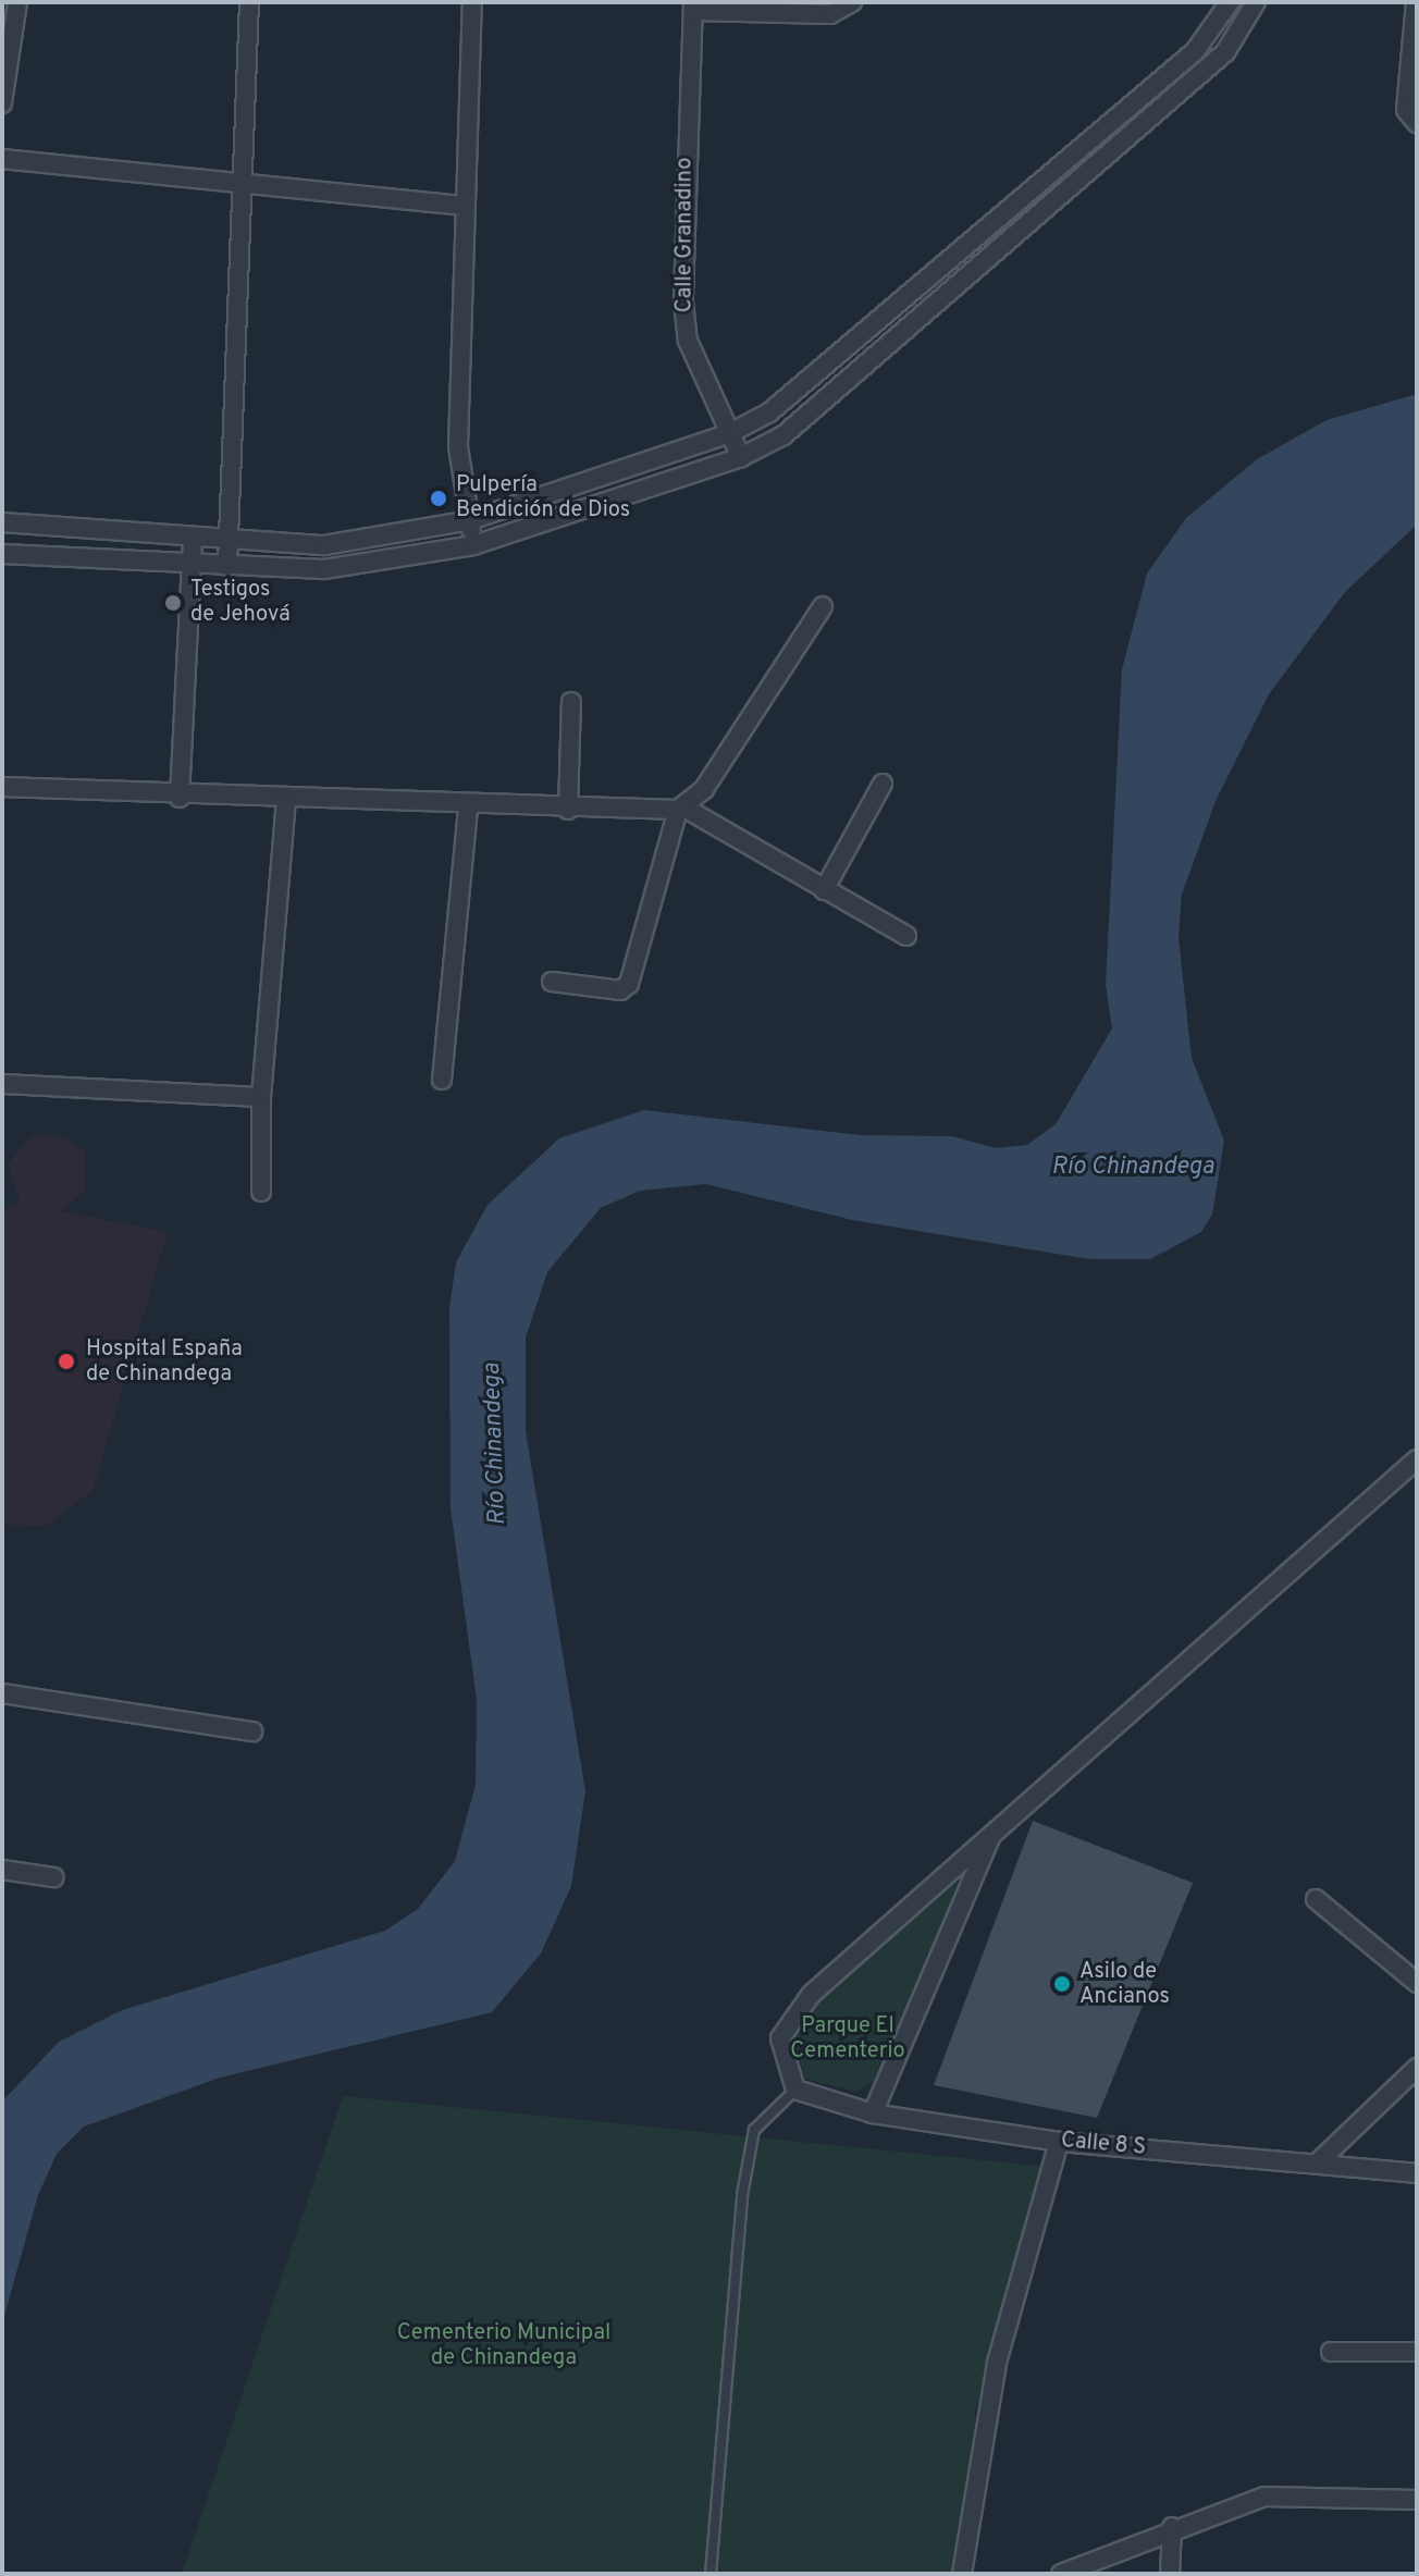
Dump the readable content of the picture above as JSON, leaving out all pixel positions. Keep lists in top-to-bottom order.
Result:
{
  "streets": {
    "street": ["Calle Granadino", "Calle 8 S"]
  },
  "water": ["Río Chinandega"],
  "parks": ["Parque El Cementerio", "Cementerio Municipal de Chinandega"],
  "places": [
    "Pulpería Bendición de Dios",
    "Testigos de Jehová",
    "Hospital España de Chinandega",
    "Asilo de Ancianos"
  ]
}
